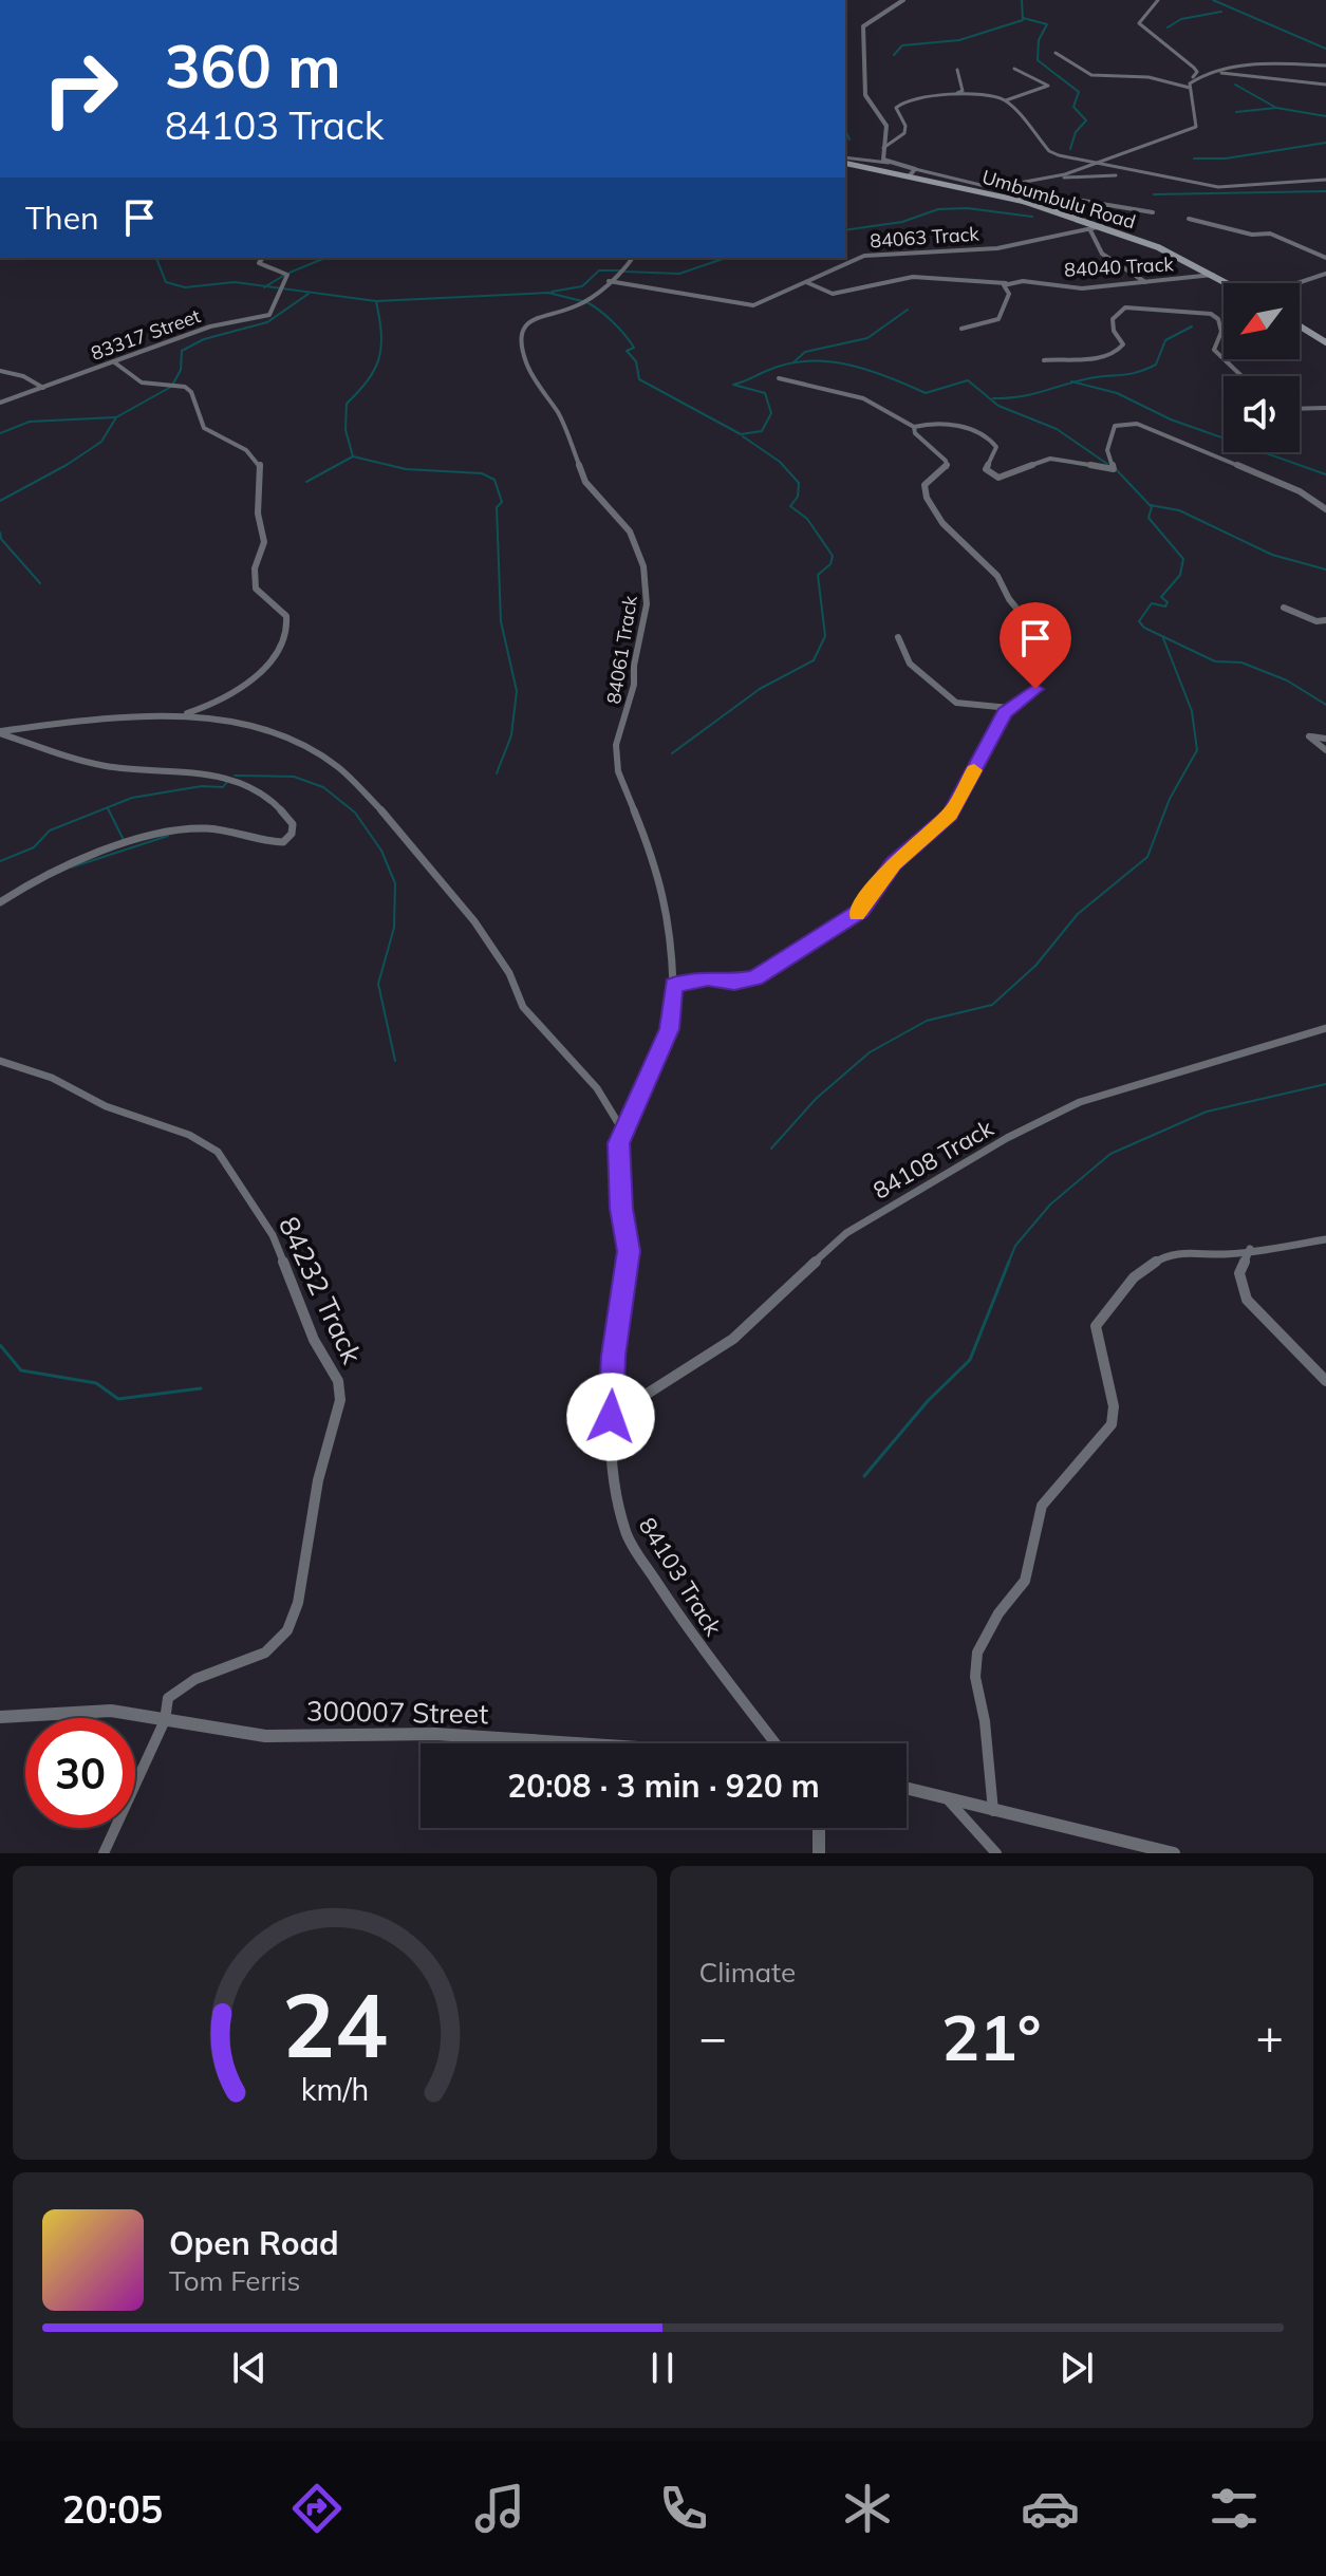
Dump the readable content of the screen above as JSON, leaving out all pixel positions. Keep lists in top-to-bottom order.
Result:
{
  "streets": {
    "main road": ["Umbumbulu Road"],
    "street": [
      "84063 Track",
      "84040 Track",
      "83317 Street",
      "84061 Track",
      "84108 Track",
      "84232 Track",
      "84103 Track",
      "300007 Street"
    ]
  },
  "crossings": [
    ["Umbumbulu Road", "84063 Track"],
    ["Umbumbulu Road", "84040 Track"],
    ["84063 Track", "84040 Track"],
    ["84063 Track", "84061 Track"],
    ["84061 Track", "84103 Track"],
    ["84108 Track", "84103 Track"],
    ["84232 Track", "300007 Street"]
  ],
  "north": "bottom left",
  "page": {
    "turn": ["360 m", "84103 Track"],
    "then": "Then",
    "limit": "30",
    "trip": "20:08 · 3 min · 920 m",
    "tile": "Climate",
    "heat": ["−", "21°", "+"],
    "song": ["Open Road", "Tom Ferris"],
    "tabs": "20:05",
    "gauge": ["24", "km/h"]
  }
}
